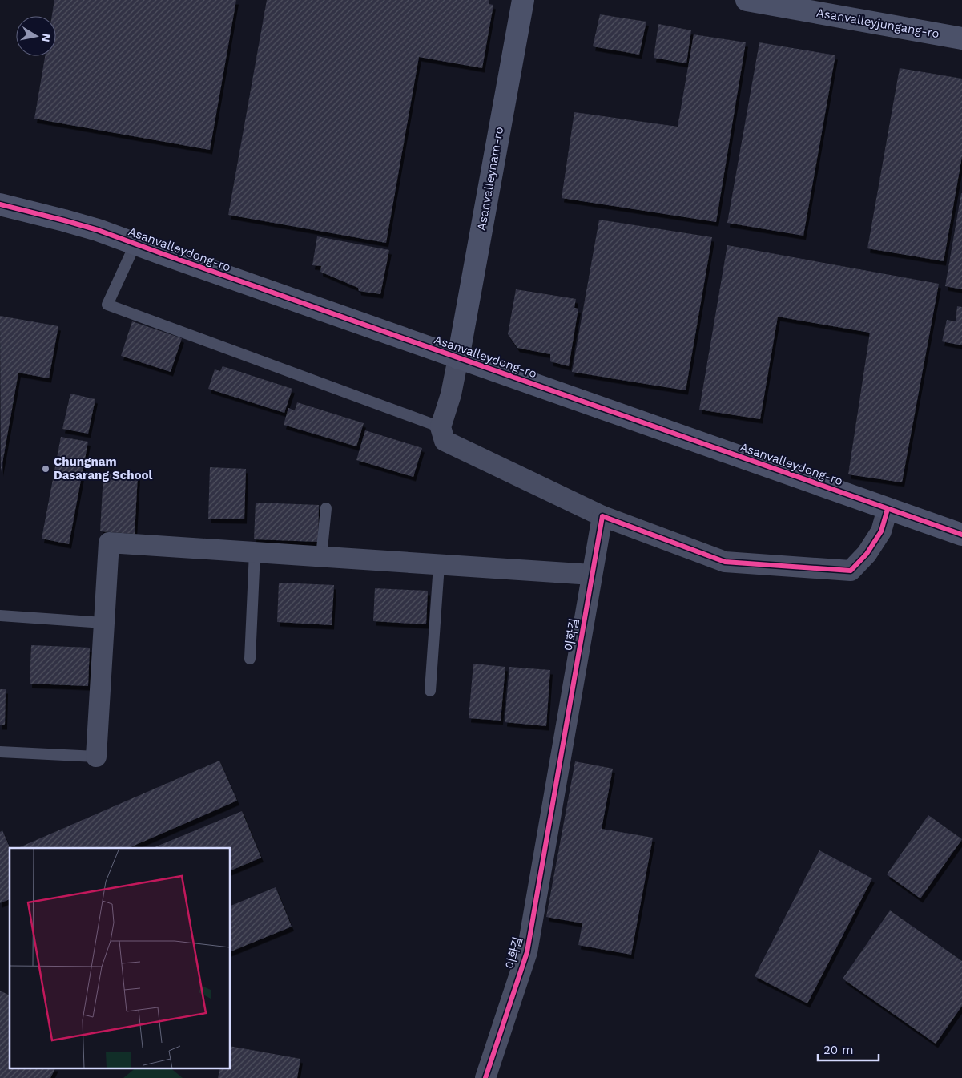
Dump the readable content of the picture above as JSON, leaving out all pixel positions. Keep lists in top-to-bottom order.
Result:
{
  "streets": {
    "street": [
      "Asanvalleyjungang-ro",
      "Asanvalleynam-ro",
      "Asanvalleydong-ro",
      "이화길"
    ]
  },
  "crossings": [
    ["Asanvalleynam-ro", "Asanvalleydong-ro"]
  ],
  "places": ["Chungnam Dasarang School"],
  "scale_bar": "20 m",
  "north": "right"
}
